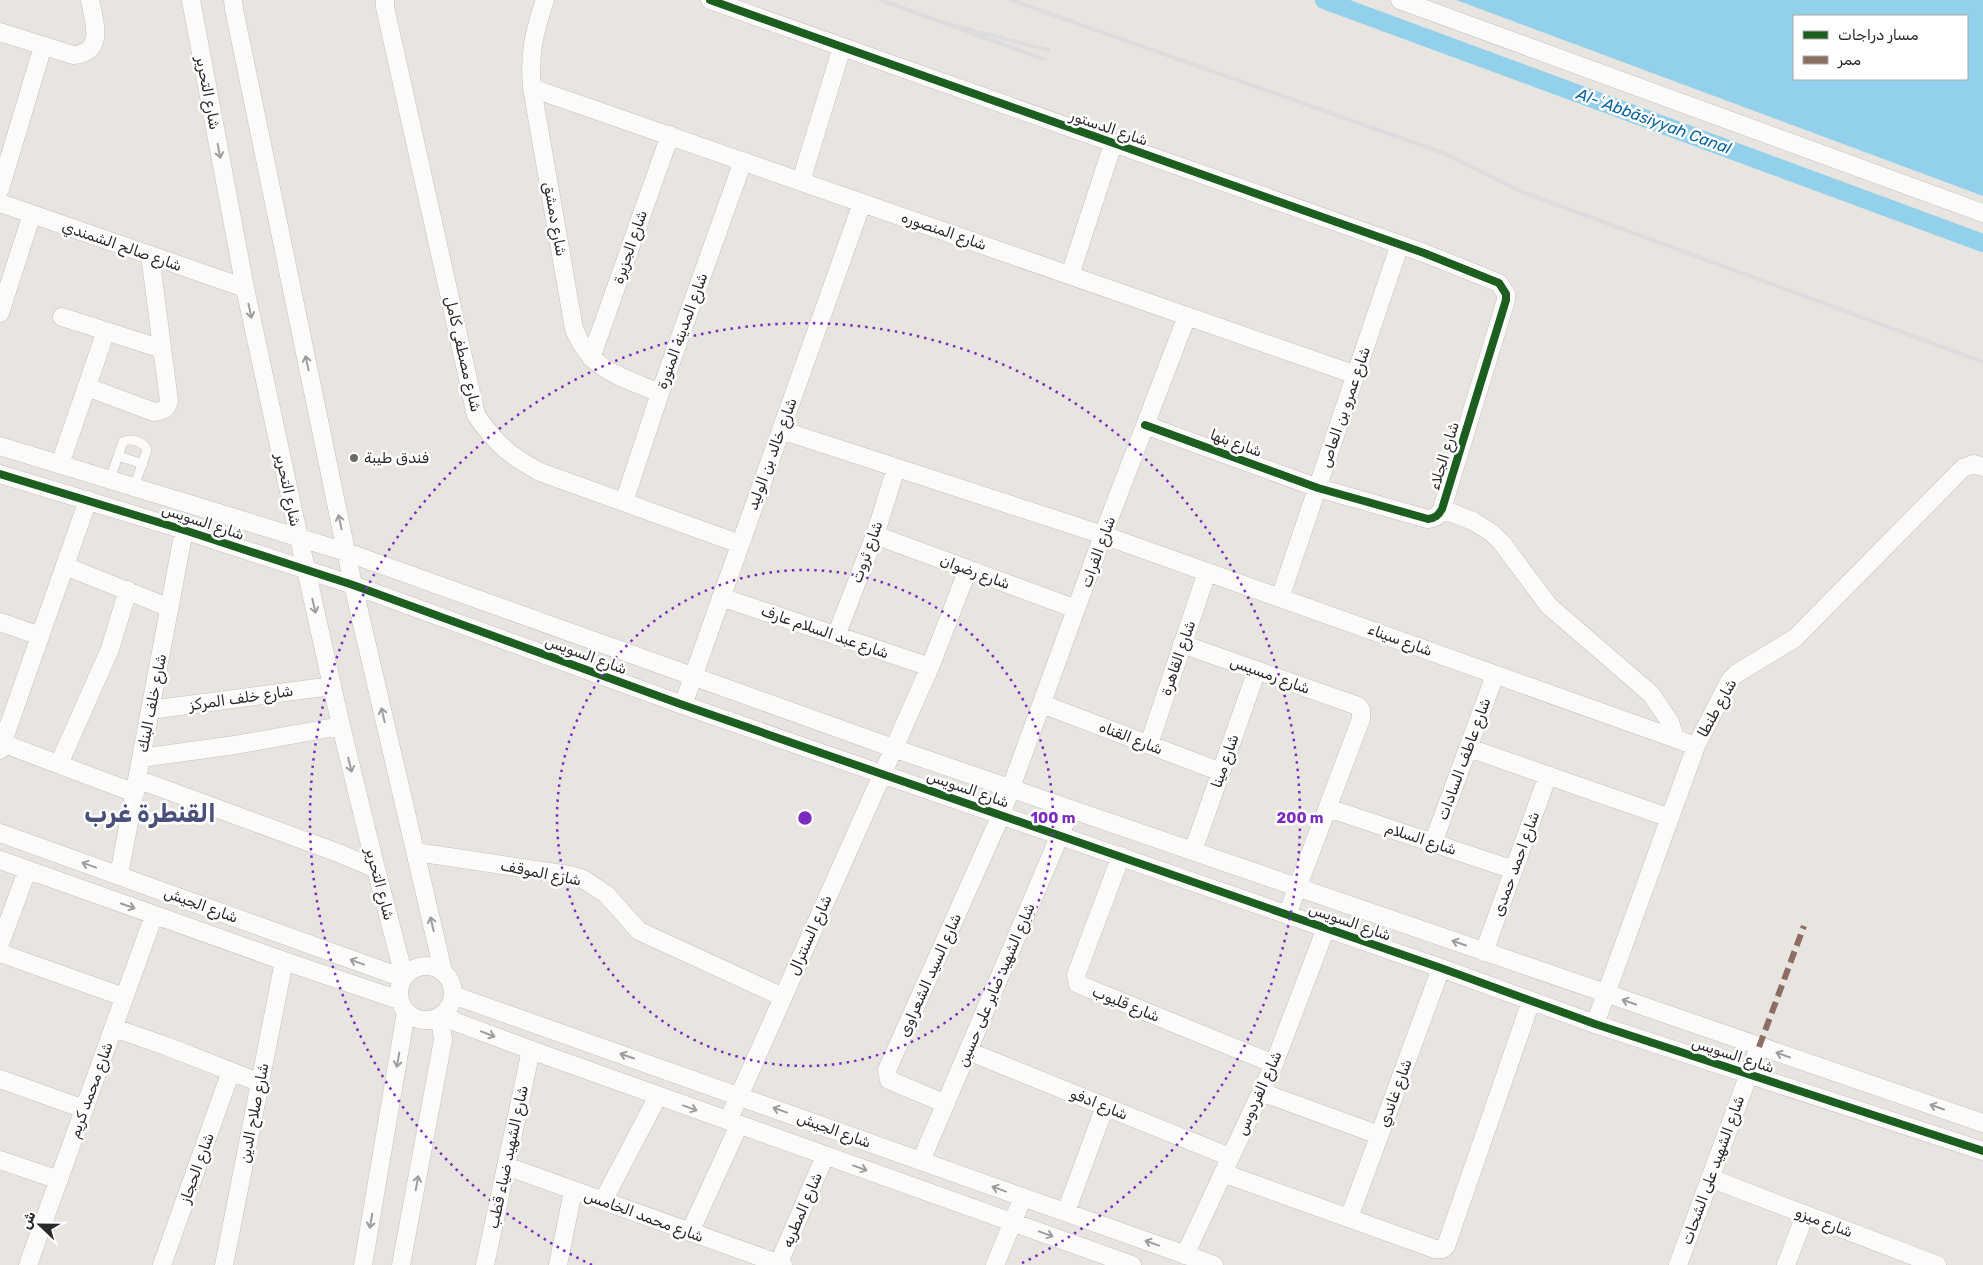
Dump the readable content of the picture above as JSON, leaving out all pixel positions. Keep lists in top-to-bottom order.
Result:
{
  "streets": {
    "street": [
      "شارع التحرير",
      "شارع الدستور",
      "شارع دمشق",
      "شارع المنصوره",
      "شارع صالح الشمندي",
      "شارع الجزيرة",
      "شارع المدينه المنورة",
      "شارع مصطفى كامل",
      "شارع عمرو بن العاص",
      "شارع بنها",
      "شارع خالد بن الوليد",
      "شارع الجلاء",
      "شارع السويس",
      "شارع ثروت",
      "شارع الفرات",
      "شارع رضوان",
      "شارع عبد السلام عارف",
      "شارع سيناء",
      "شارع القاهرة",
      "شارع رمسيس",
      "شارع خلف المركز",
      "شارع خلف البنك",
      "شارع طنطا",
      "شارع القناه",
      "شارع عاطف السادات",
      "شارع مينا",
      "شارع السلام",
      "شارع احمد حمدى",
      "شارع الموقف",
      "شارع الجيش",
      "شارع السنترال",
      "شارع السيد الشعراوى",
      "شارع الشهيد صابر على حسين",
      "شارع قليوب",
      "شارع محمد كريم",
      "شارع الفردوس",
      "شارع غاندي",
      "شارع ادفو",
      "شارع صلاح الدين",
      "شارع الشهيد ضياء قطب",
      "شارع الحجاز",
      "شارع الشهيد على الشحات",
      "شارع المطريه",
      "شارع محمد الخامس",
      "شارع ميزو"
    ]
  },
  "crossings": [
    ["شارع التحرير", "شارع صالح الشمندي"],
    ["شارع التحرير", "شارع السويس"],
    ["شارع التحرير", "شارع خلف المركز"],
    ["شارع التحرير", "شارع الجيش"],
    ["شارع الدستور", "شارع عمرو بن العاص"],
    ["شارع الدستور", "شارع الجلاء"],
    ["شارع دمشق", "شارع المنصوره"],
    ["شارع دمشق", "شارع الجزيرة"],
    ["شارع دمشق", "شارع المدينه المنورة"],
    ["شارع المنصوره", "شارع الجزيرة"],
    ["شارع المنصوره", "شارع المدينه المنورة"],
    ["شارع المنصوره", "شارع عمرو بن العاص"],
    ["شارع المنصوره", "شارع خالد بن الوليد"],
    ["شارع المنصوره", "شارع الفرات"],
    ["شارع المدينه المنورة", "شارع مصطفى كامل"],
    ["شارع مصطفى كامل", "شارع خالد بن الوليد"],
    ["شارع عمرو بن العاص", "شارع بنها"],
    ["شارع عمرو بن العاص", "شارع الجلاء"],
    ["شارع عمرو بن العاص", "شارع سيناء"],
    ["شارع بنها", "شارع الجلاء"],
    ["شارع بنها", "شارع الفرات"],
    ["شارع خالد بن الوليد", "شارع السويس"],
    ["شارع خالد بن الوليد", "شارع عبد السلام عارف"],
    ["شارع خالد بن الوليد", "شارع سيناء"],
    ["شارع السويس", "شارع الفرات"],
    ["شارع السويس", "شارع خلف البنك"],
    ["شارع السويس", "شارع طنطا"],
    ["شارع السويس", "شارع مينا"],
    ["شارع السويس", "شارع احمد حمدى"],
    ["شارع السويس", "شارع السنترال"],
    ["شارع السويس", "شارع السيد الشعراوى"],
    ["شارع السويس", "شارع الشهيد صابر على حسين"],
    ["شارع السويس", "شارع قليوب"],
    ["شارع السويس", "شارع الفردوس"],
    ["شارع السويس", "شارع غاندي"],
    ["شارع السويس", "شارع ادفو"],
    ["شارع السويس", "شارع الشهيد على الشحات"],
    ["شارع ثروت", "شارع رضوان"],
    ["شارع ثروت", "شارع عبد السلام عارف"],
    ["شارع ثروت", "شارع سيناء"],
    ["شارع الفرات", "شارع رضوان"],
    ["شارع الفرات", "شارع سيناء"],
    ["شارع الفرات", "شارع القناه"],
    ["شارع الفرات", "شارع السيد الشعراوى"],
    ["شارع رضوان", "شارع السنترال"],
    ["شارع عبد السلام عارف", "شارع السنترال"],
    ["شارع سيناء", "شارع القاهرة"],
    ["شارع سيناء", "شارع طنطا"],
    ["شارع سيناء", "شارع عاطف السادات"],
    ["شارع القاهرة", "شارع رمسيس"],
    ["شارع القاهرة", "شارع القناه"],
    ["شارع رمسيس", "شارع مينا"],
    ["شارع رمسيس", "شارع السلام"],
    ["شارع خلف المركز", "شارع خلف البنك"],
    ["شارع خلف البنك", "شارع الجيش"],
    ["شارع القناه", "شارع مينا"],
    ["شارع عاطف السادات", "شارع السلام"],
    ["شارع السلام", "شارع احمد حمدى"],
    ["شارع الموقف", "شارع السنترال"],
    ["شارع الجيش", "شارع السنترال"],
    ["شارع الجيش", "شارع الشهيد صابر على حسين"],
    ["شارع الجيش", "شارع محمد كريم"],
    ["شارع الجيش", "شارع الفردوس"],
    ["شارع الجيش", "شارع صلاح الدين"],
    ["شارع الجيش", "شارع الشهيد ضياء قطب"],
    ["شارع الجيش", "شارع المطريه"],
    ["شارع السنترال", "شارع محمد الخامس"],
    ["شارع السيد الشعراوى", "شارع الشهيد صابر على حسين"],
    ["شارع الشهيد صابر على حسين", "شارع ادفو"],
    ["شارع قليوب", "شارع الفردوس"],
    ["شارع الفردوس", "شارع ادفو"],
    ["شارع غاندي", "شارع ادفو"],
    ["شارع الشهيد ضياء قطب", "شارع محمد الخامس"],
    ["شارع الشهيد على الشحات", "شارع ميزو"],
    ["شارع المطريه", "شارع محمد الخامس"]
  ],
  "districts": ["القنطرة غرب"],
  "water": ["Al-ʿAbbāsiyyah Canal"],
  "places": ["فندق طيبة"],
  "legend": ["مسار دراجات", "ممر"],
  "north": "left",
  "rings": ["100 m", "200 m"]
}
